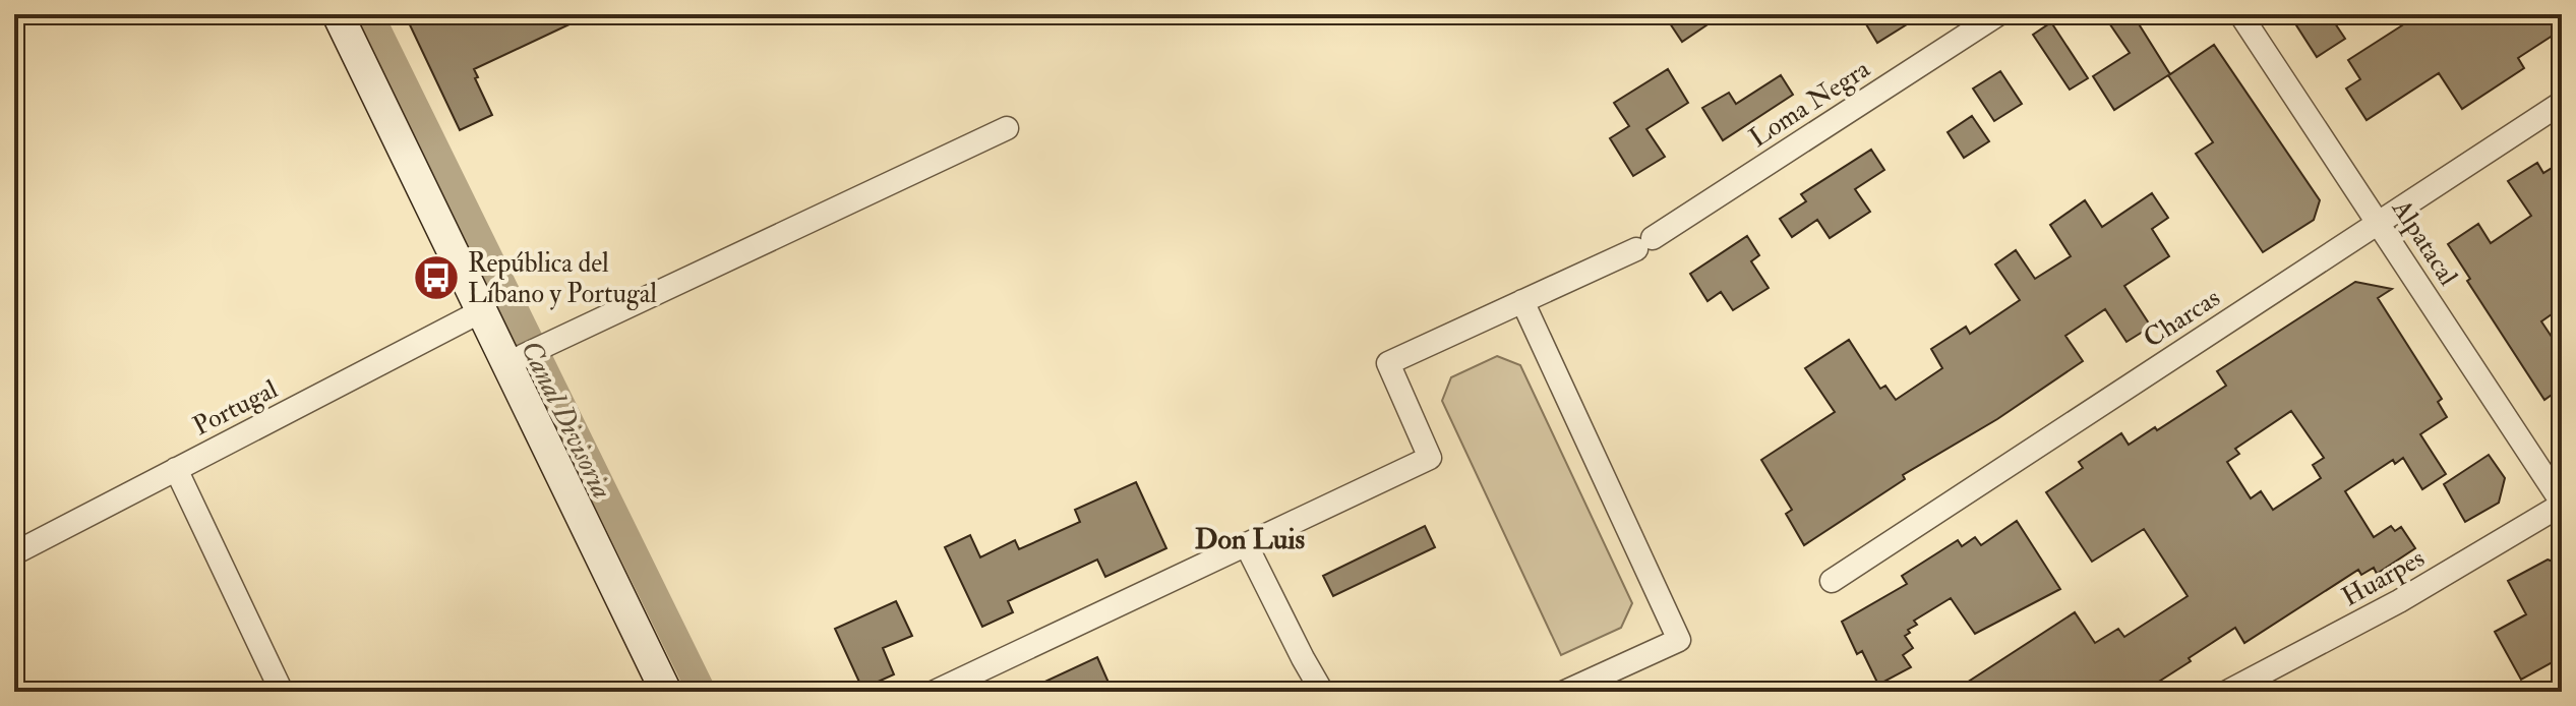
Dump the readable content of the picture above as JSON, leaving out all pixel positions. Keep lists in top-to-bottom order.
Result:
{
  "streets": {
    "street": [
      "Loma Negra",
      "Alpatacal",
      "Charcas",
      "Portugal",
      "Huarpes"
    ]
  },
  "crossings": [
    ["Alpatacal", "Charcas"],
    ["Alpatacal", "Huarpes"]
  ],
  "districts": ["Don Luis"],
  "water": ["Canal Divisoria"],
  "places": {
    "bus stop": ["República del Líbano y Portugal"]
  }
}
